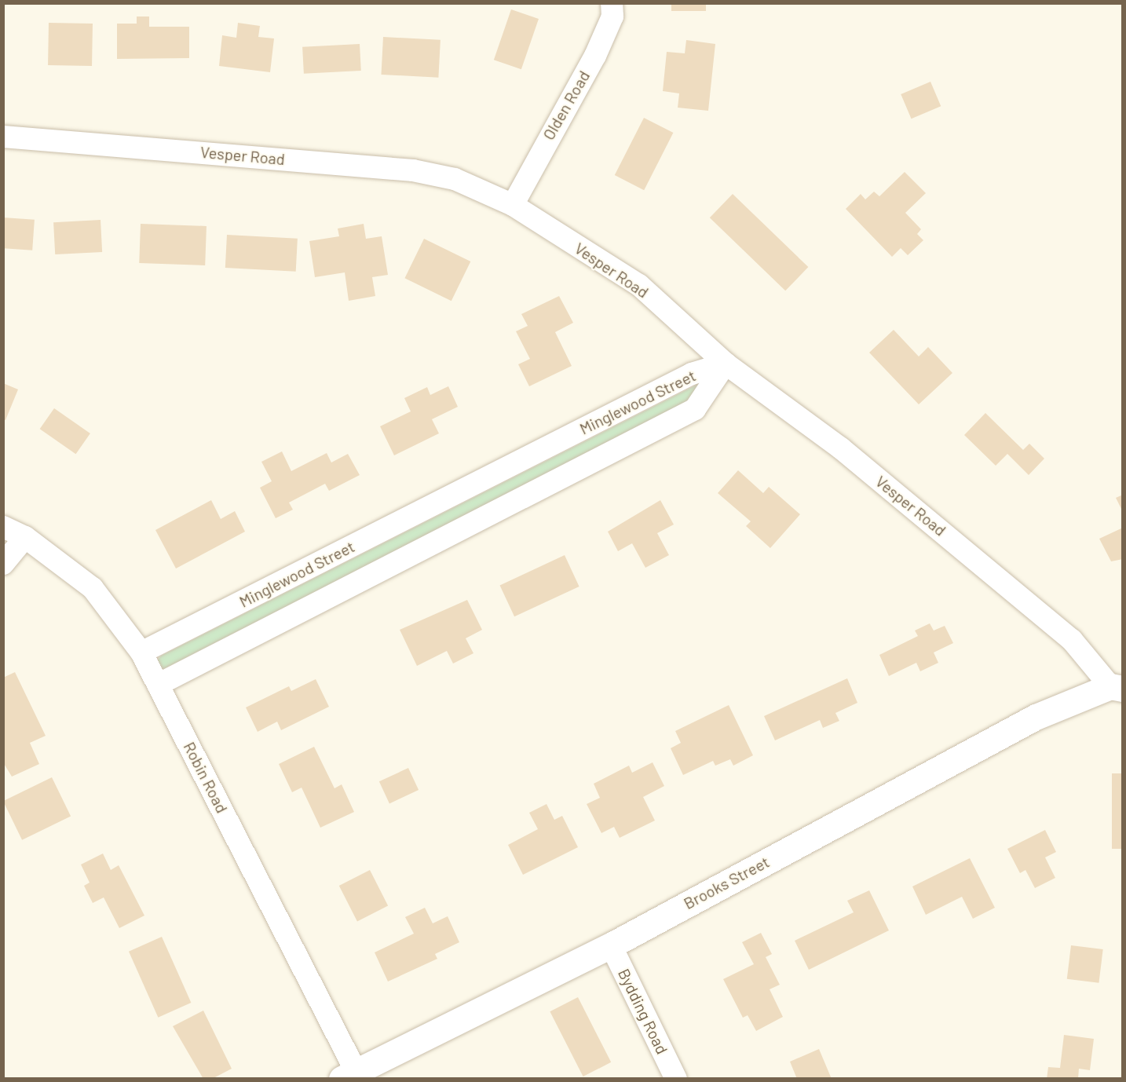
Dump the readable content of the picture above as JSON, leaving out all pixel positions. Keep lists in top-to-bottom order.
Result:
{
  "streets": {
    "street": [
      "Olden Road",
      "Vesper Road",
      "Minglewood Street",
      "Robin Road",
      "Brooks Street",
      "Bydding Road"
    ]
  },
  "crossings": [
    ["Olden Road", "Vesper Road"],
    ["Vesper Road", "Minglewood Street"],
    ["Vesper Road", "Brooks Street"],
    ["Minglewood Street", "Robin Road"],
    ["Robin Road", "Brooks Street"],
    ["Brooks Street", "Bydding Road"]
  ]
}
